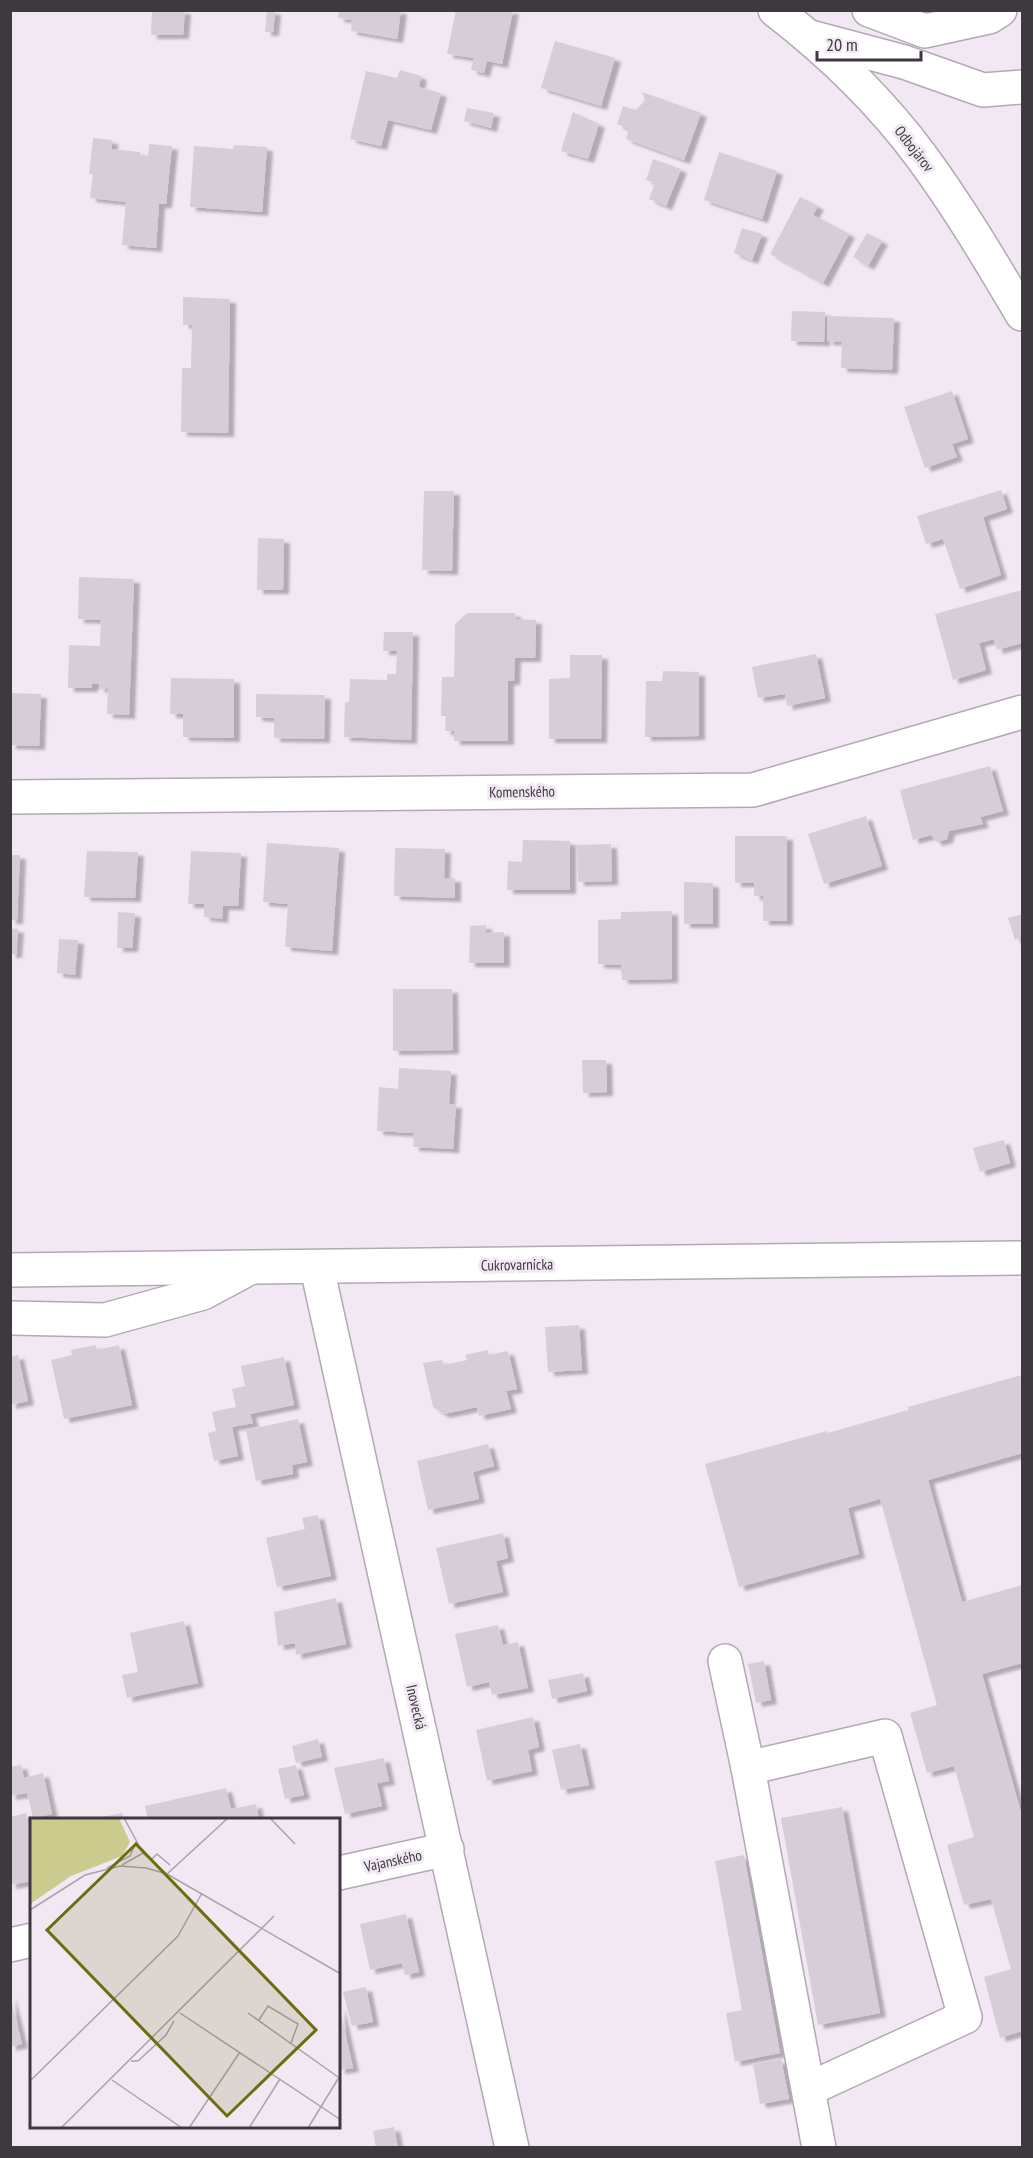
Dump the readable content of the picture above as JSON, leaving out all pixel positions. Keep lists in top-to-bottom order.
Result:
{
  "streets": {
    "street": [
      "Odbojárov",
      "Komenského",
      "Cukrovarnícka",
      "Inovecká",
      "Vajanského"
    ]
  },
  "crossings": [
    ["Cukrovarnícka", "Inovecká"],
    ["Inovecká", "Vajanského"]
  ],
  "scale_bar": "20 m"
}
